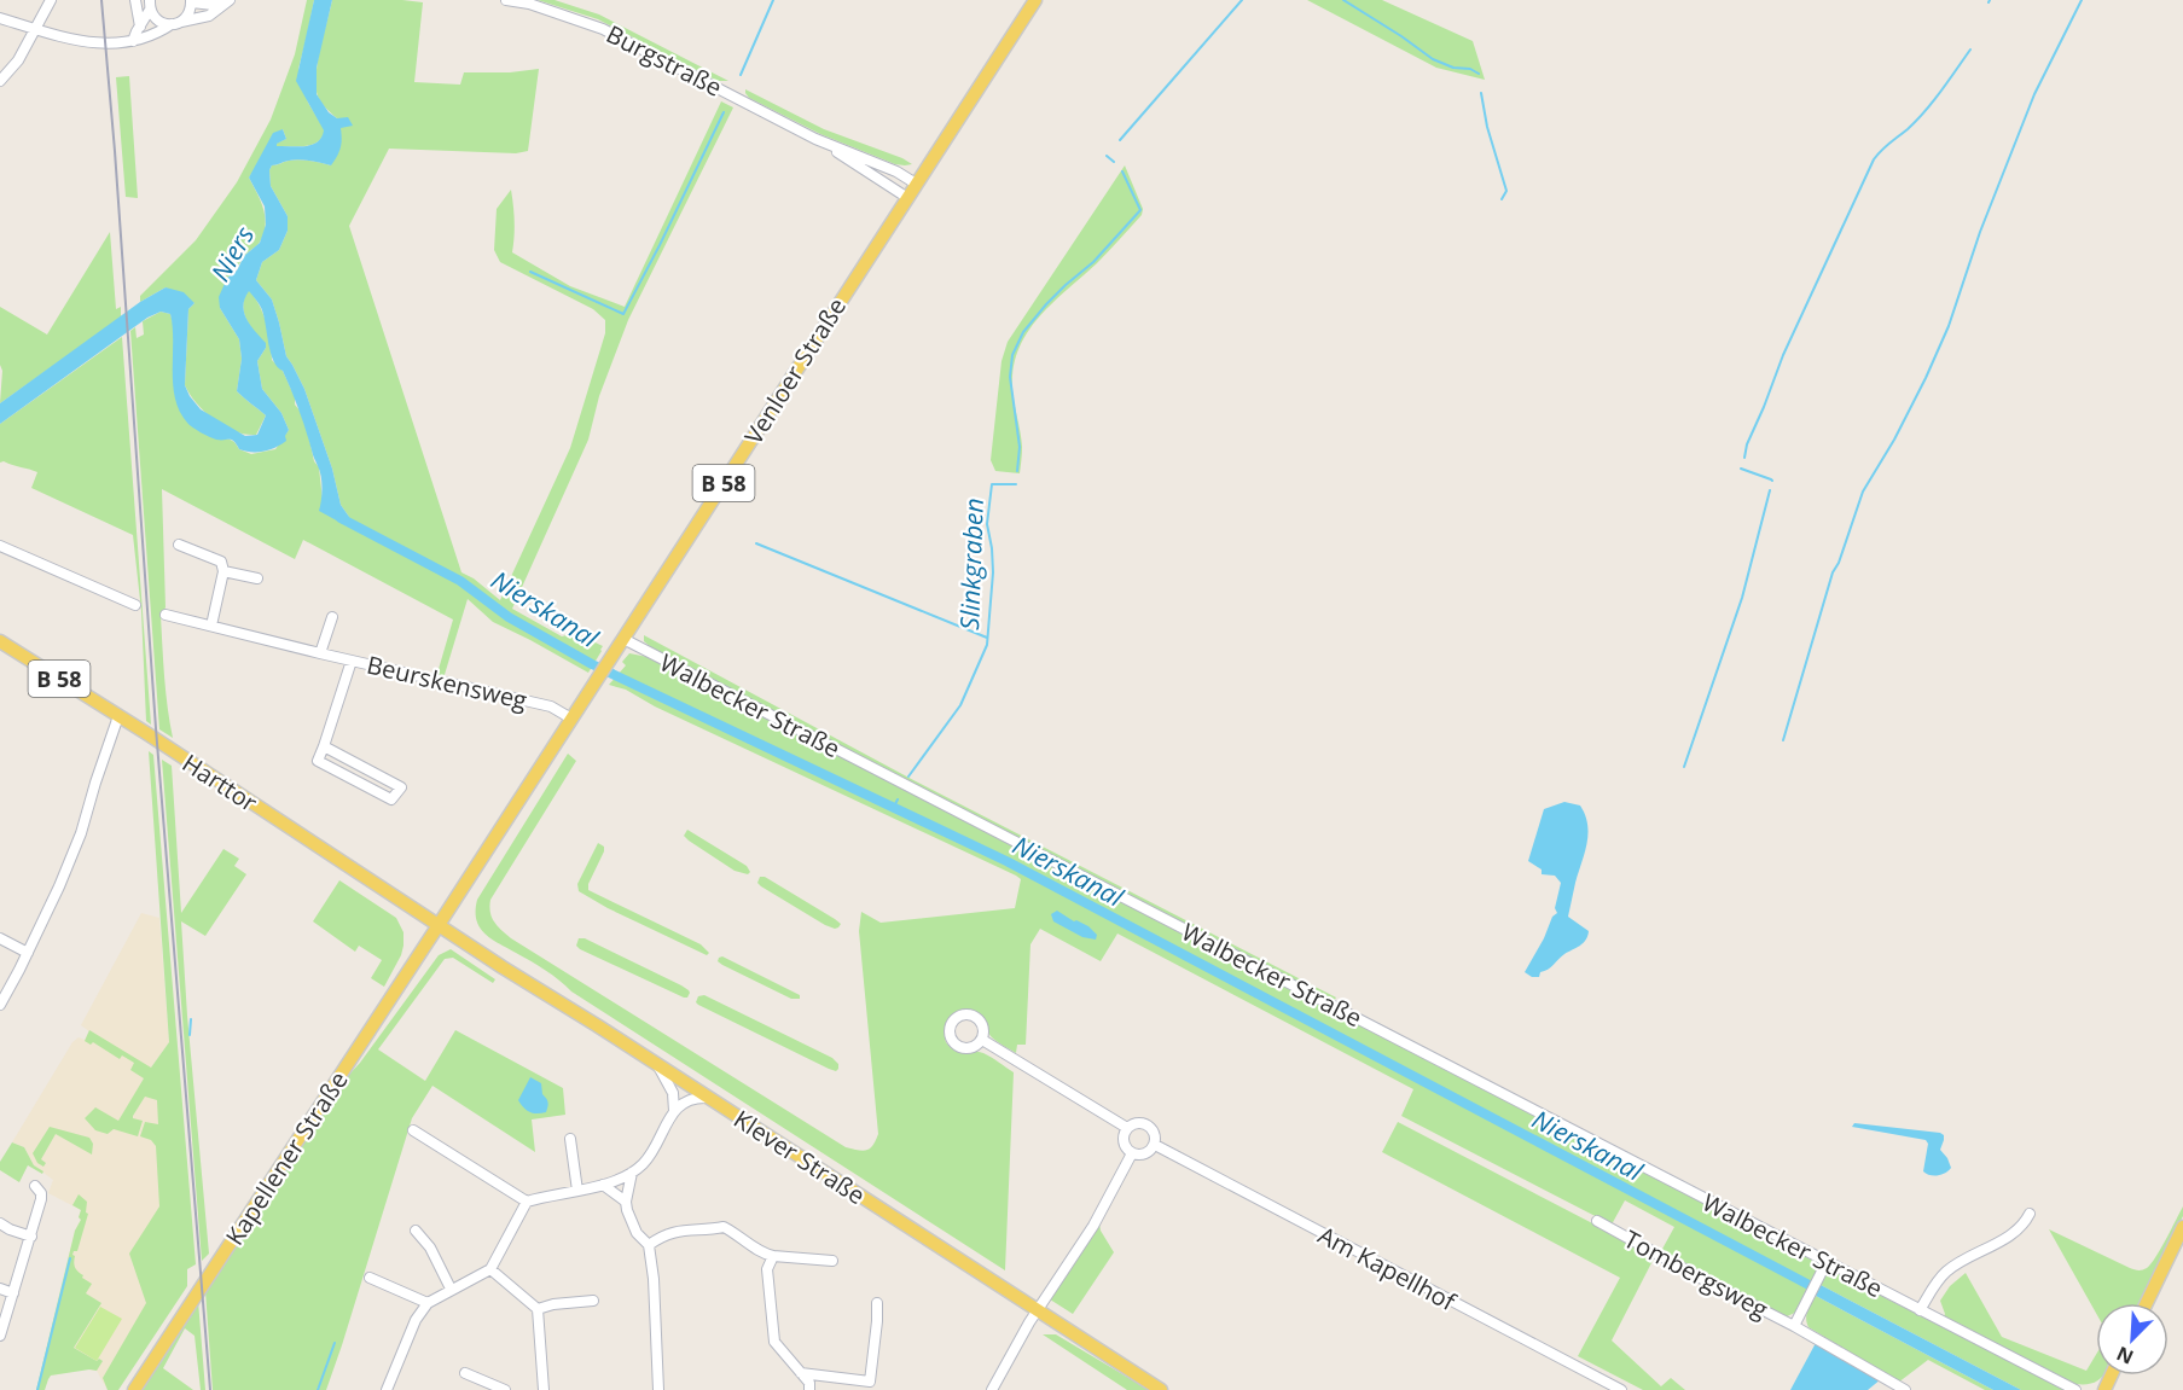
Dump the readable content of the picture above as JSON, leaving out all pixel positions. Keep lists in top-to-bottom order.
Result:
{
  "streets": {
    "main road": [
      "Venloer Straße",
      "B 58",
      "Harttor",
      "Klever Straße",
      "Kapellener Straße"
    ],
    "street": [
      "Burgstraße",
      "Beurskensweg",
      "Walbecker Straße",
      "Am Kapellhof",
      "Tombergsweg"
    ]
  },
  "crossings": [
    ["Burgstraße", "Venloer Straße"],
    ["Venloer Straße", "Beurskensweg"],
    ["Venloer Straße", "Walbecker Straße"],
    ["Venloer Straße", "Harttor"],
    ["Venloer Straße", "Klever Straße"],
    ["Venloer Straße", "Kapellener Straße"],
    ["Walbecker Straße", "Tombergsweg"],
    ["Harttor", "Klever Straße"],
    ["Harttor", "Kapellener Straße"],
    ["Klever Straße", "Kapellener Straße"]
  ],
  "water": ["Niers", "Slinkgraben", "Nierskanal"],
  "north": "bottom left"
}
